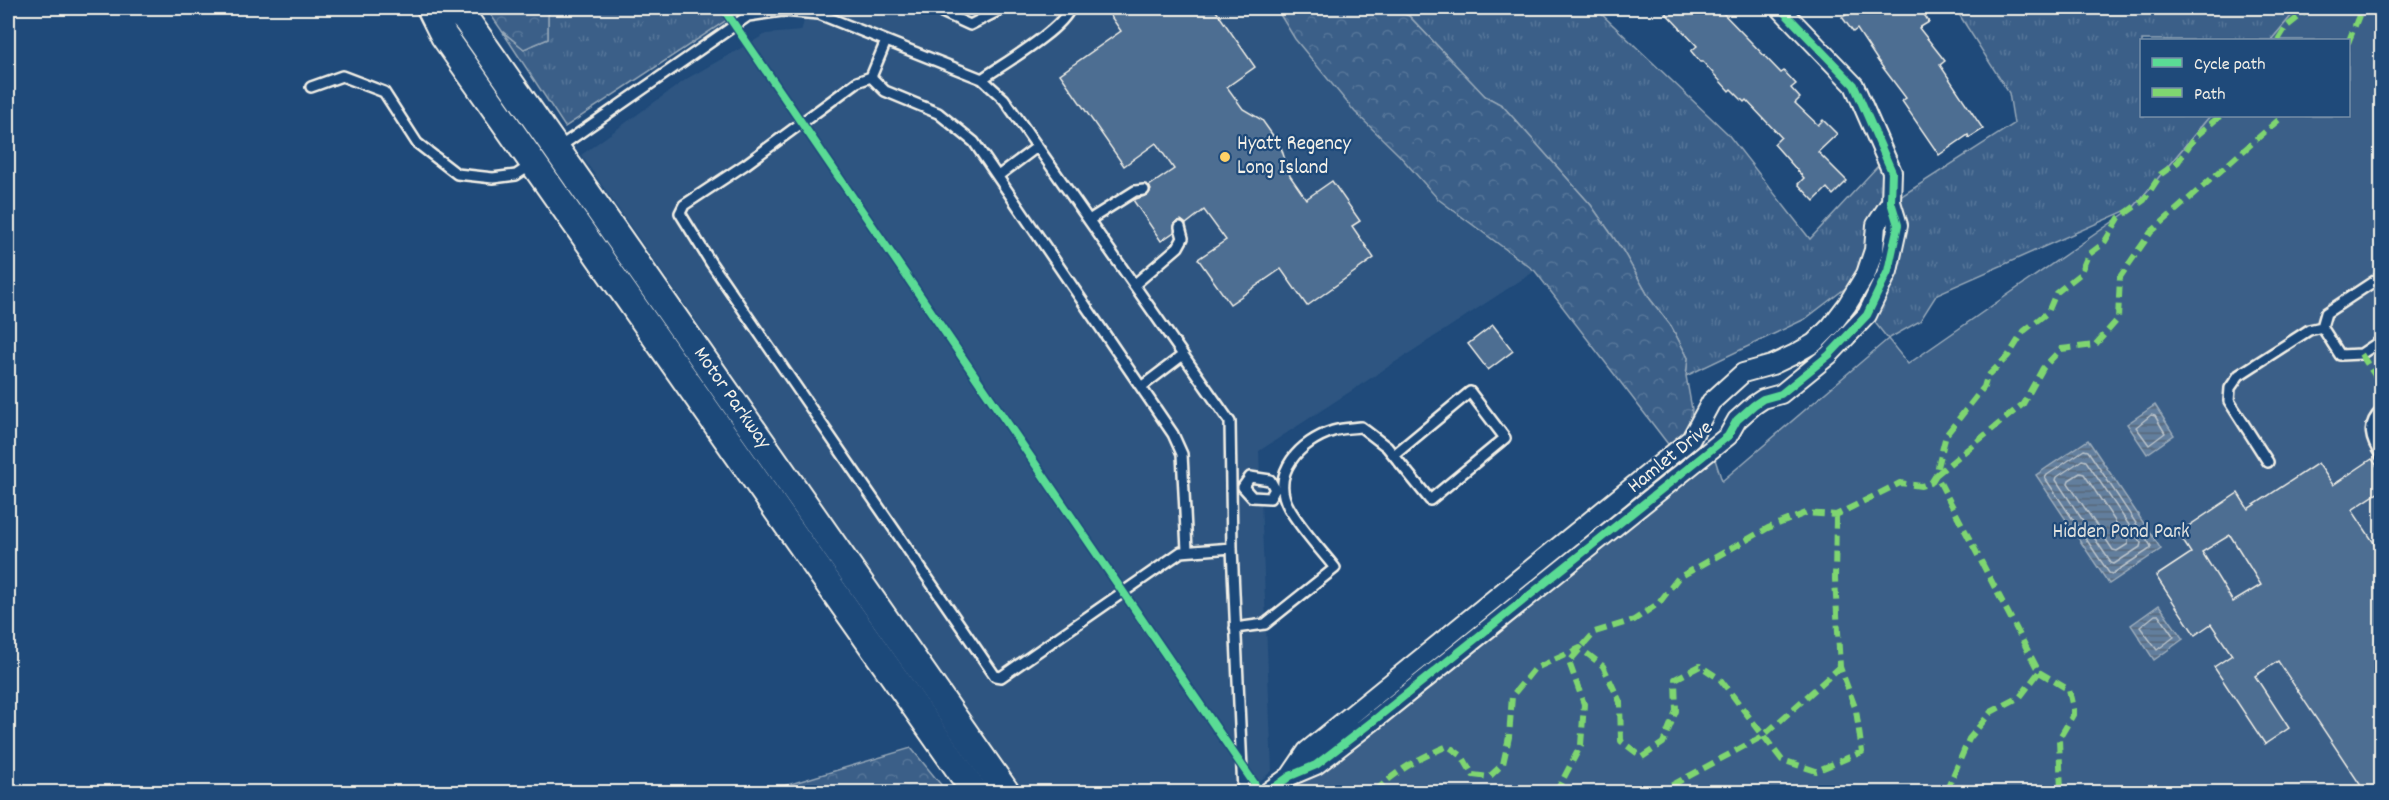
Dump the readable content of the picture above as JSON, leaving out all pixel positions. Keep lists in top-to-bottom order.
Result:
{
  "streets": {
    "main road": ["Motor Parkway"],
    "street": ["Hamlet Drive"]
  },
  "parks": ["Hidden Pond Park"],
  "places": ["Hyatt Regency Long Island"],
  "legend": ["Cycle path", "Path"]
}
